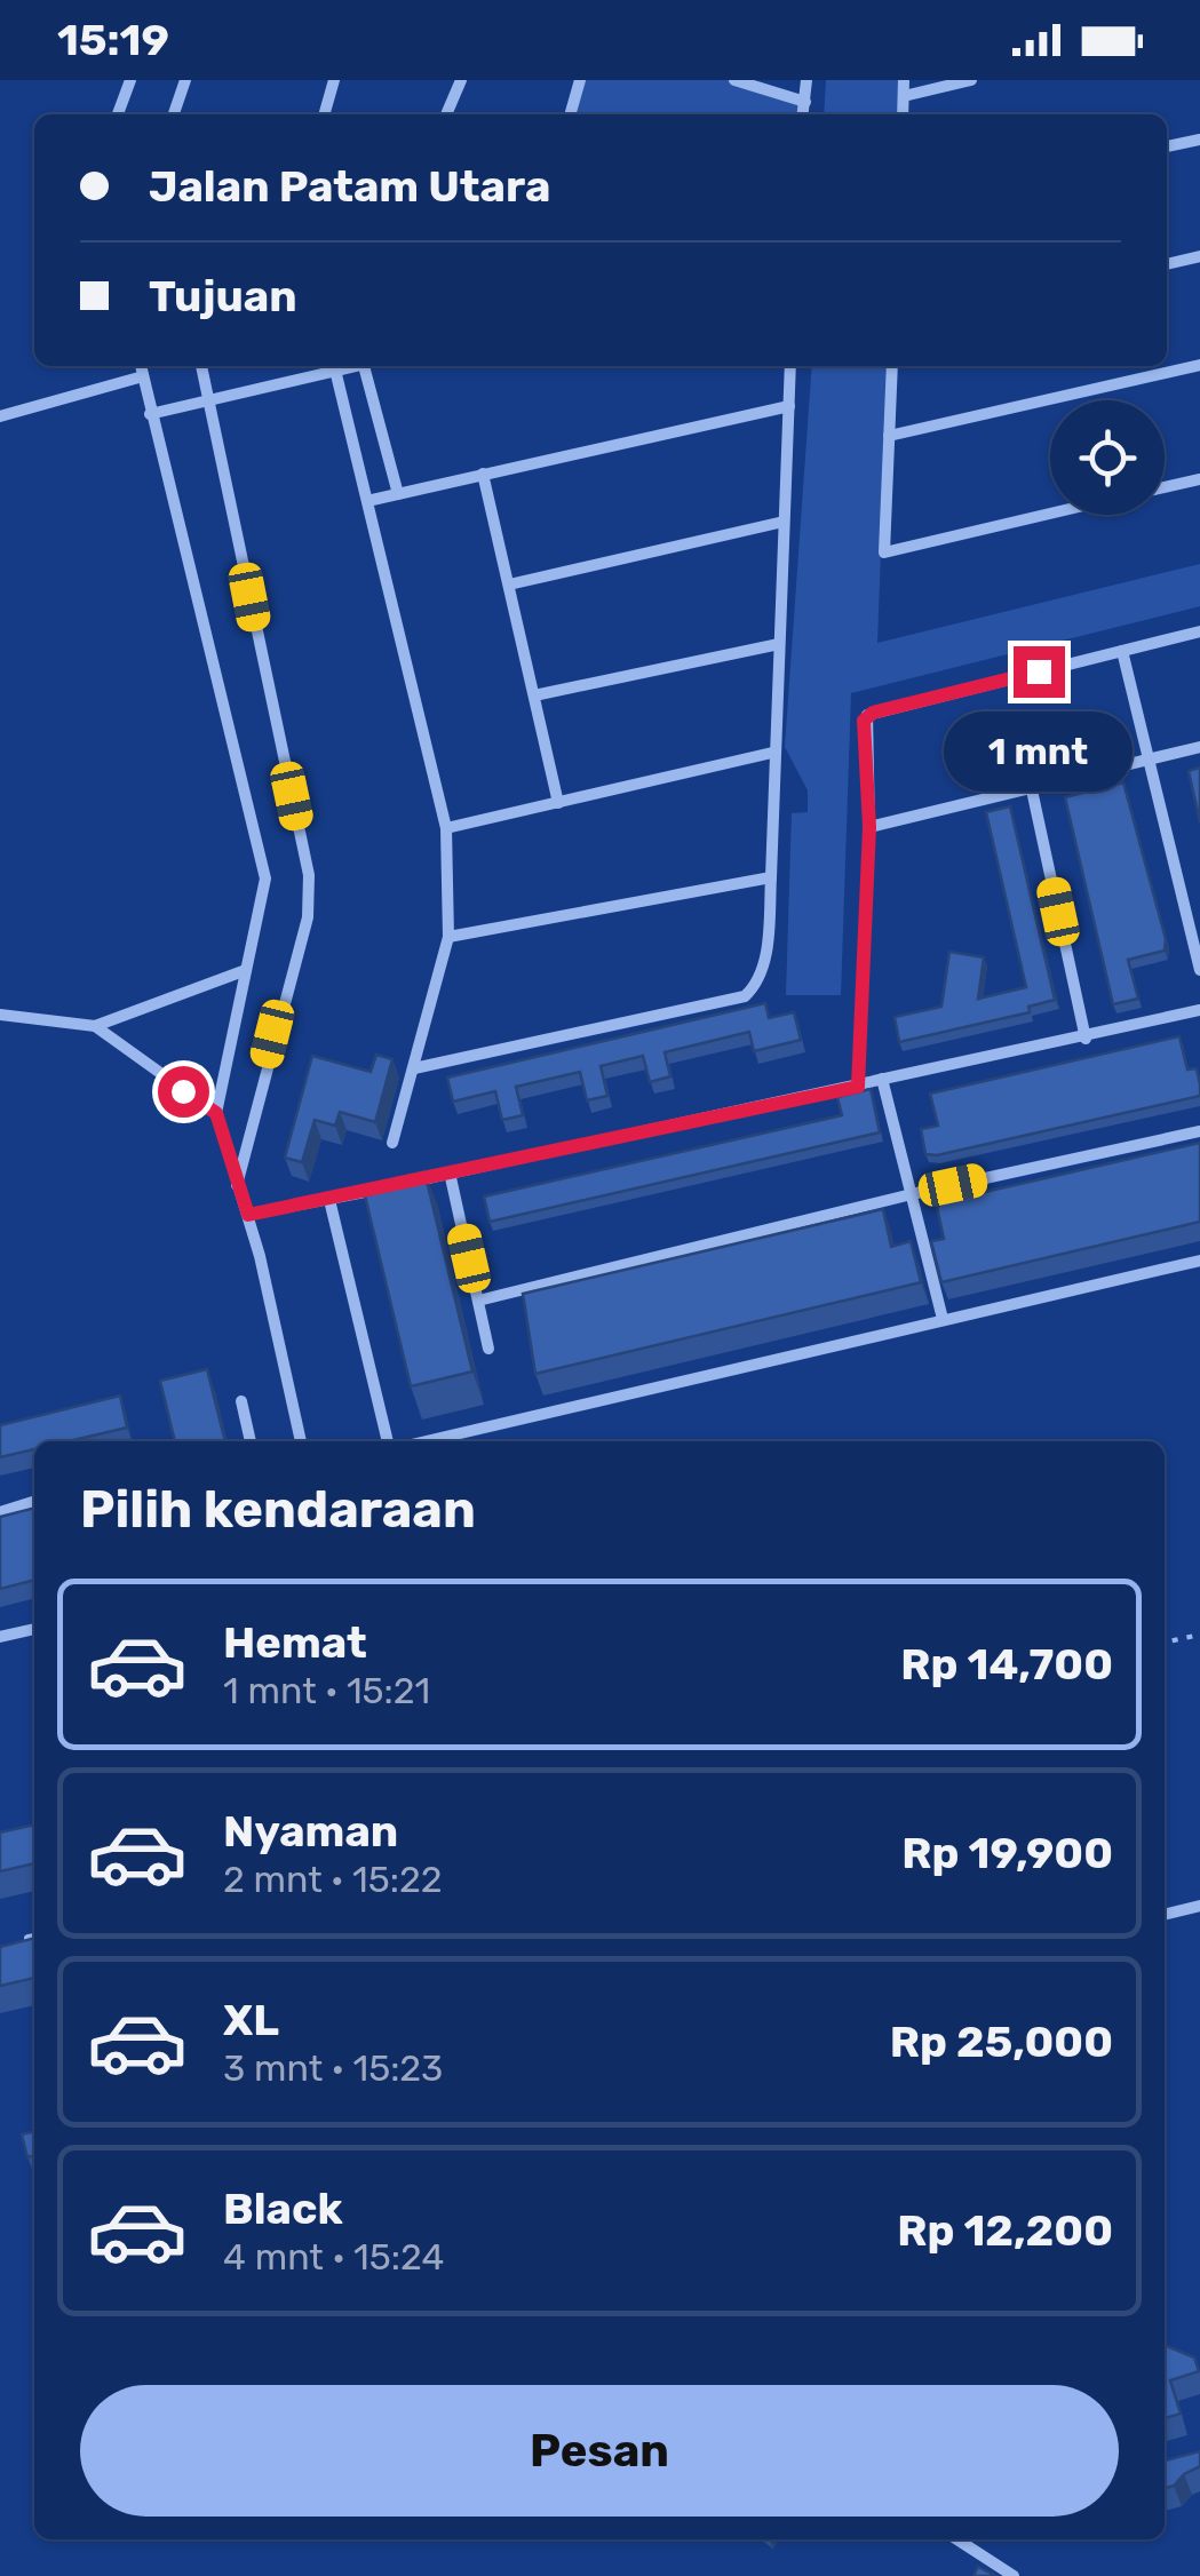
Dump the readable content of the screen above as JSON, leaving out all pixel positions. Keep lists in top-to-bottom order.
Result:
{
  "page": {
    "status": "15:19",
    "banner": ["Jalan Patam Utara", "Tujuan"],
    "bubble": "1 mnt",
    "heading": "Pilih kendaraan",
    "list": [
      {
        "name": "Hemat",
        "note": "1 mnt · 15:21",
        "value": "Rp 14,700"
      },
      {
        "name": "Nyaman",
        "note": "2 mnt · 15:22",
        "value": "Rp 19,900"
      },
      {
        "name": "XL",
        "note": "3 mnt · 15:23",
        "value": "Rp 25,000"
      },
      {
        "name": "Black",
        "note": "4 mnt · 15:24",
        "value": "Rp 12,200"
      }
    ],
    "buttons": "Pesan"
  }
}
